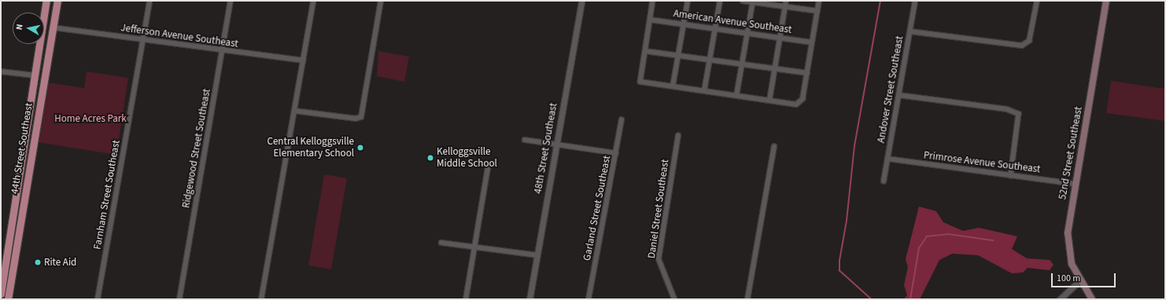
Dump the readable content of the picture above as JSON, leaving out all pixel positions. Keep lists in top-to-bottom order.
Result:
{
  "streets": {
    "main road": ["44th Street Southeast", "52nd Street Southeast"],
    "street": [
      "American Avenue Southeast",
      "Jefferson Avenue Southeast",
      "Andover Street Southeast",
      "Ridgewood Street Southeast",
      "48th Street Southeast",
      "Primrose Avenue Southeast",
      "Farnham Street Southeast",
      "Garland Street Southeast",
      "Daniel Street Southeast"
    ]
  },
  "crossings": [
    ["Jefferson Avenue Southeast", "44th Street Southeast"],
    ["Jefferson Avenue Southeast", "Ridgewood Street Southeast"],
    ["Jefferson Avenue Southeast", "Farnham Street Southeast"],
    ["Andover Street Southeast", "Primrose Avenue Southeast"],
    ["52nd Street Southeast", "Primrose Avenue Southeast"]
  ],
  "parks": ["Home Acres Park"],
  "places": ["Central Kelloggsville Elementary School", "Kelloggsville Middle School", "Rite Aid"],
  "scale_bar": "100 m",
  "north": "left"
}
